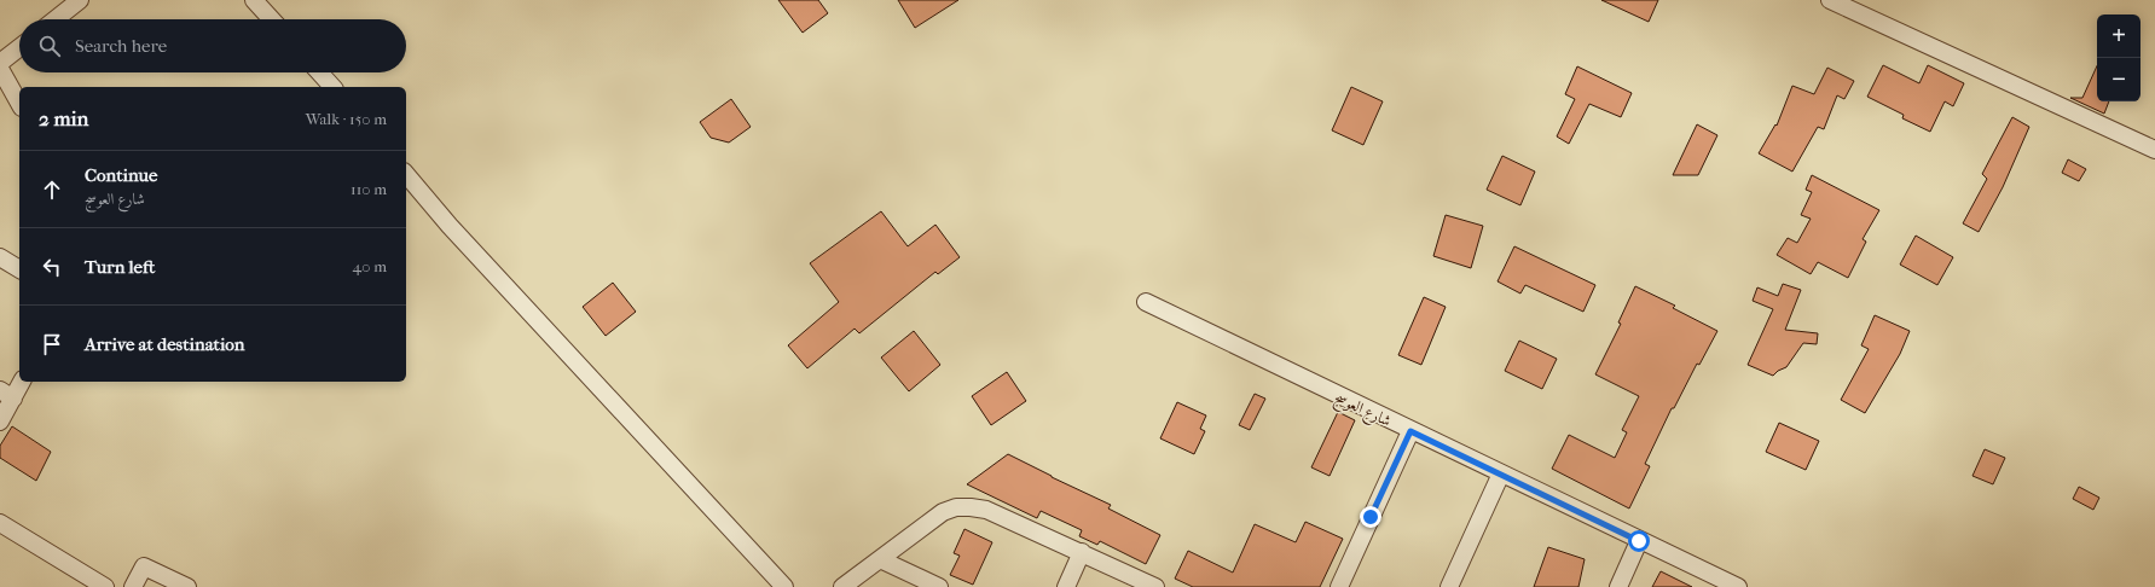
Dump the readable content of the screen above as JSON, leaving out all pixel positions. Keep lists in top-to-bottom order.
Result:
{
  "streets": {
    "street": ["شارع العوسج"]
  },
  "page": {
    "map_buttons": ["+", "−"],
    "search": "Search here",
    "heading": ["2 min", "Walk · 150 m"],
    "list": [
      ["Continue", "شارع العوسج", "110 m"],
      ["Turn left", "40 m"],
      "Arrive at destination"
    ]
  }
}
